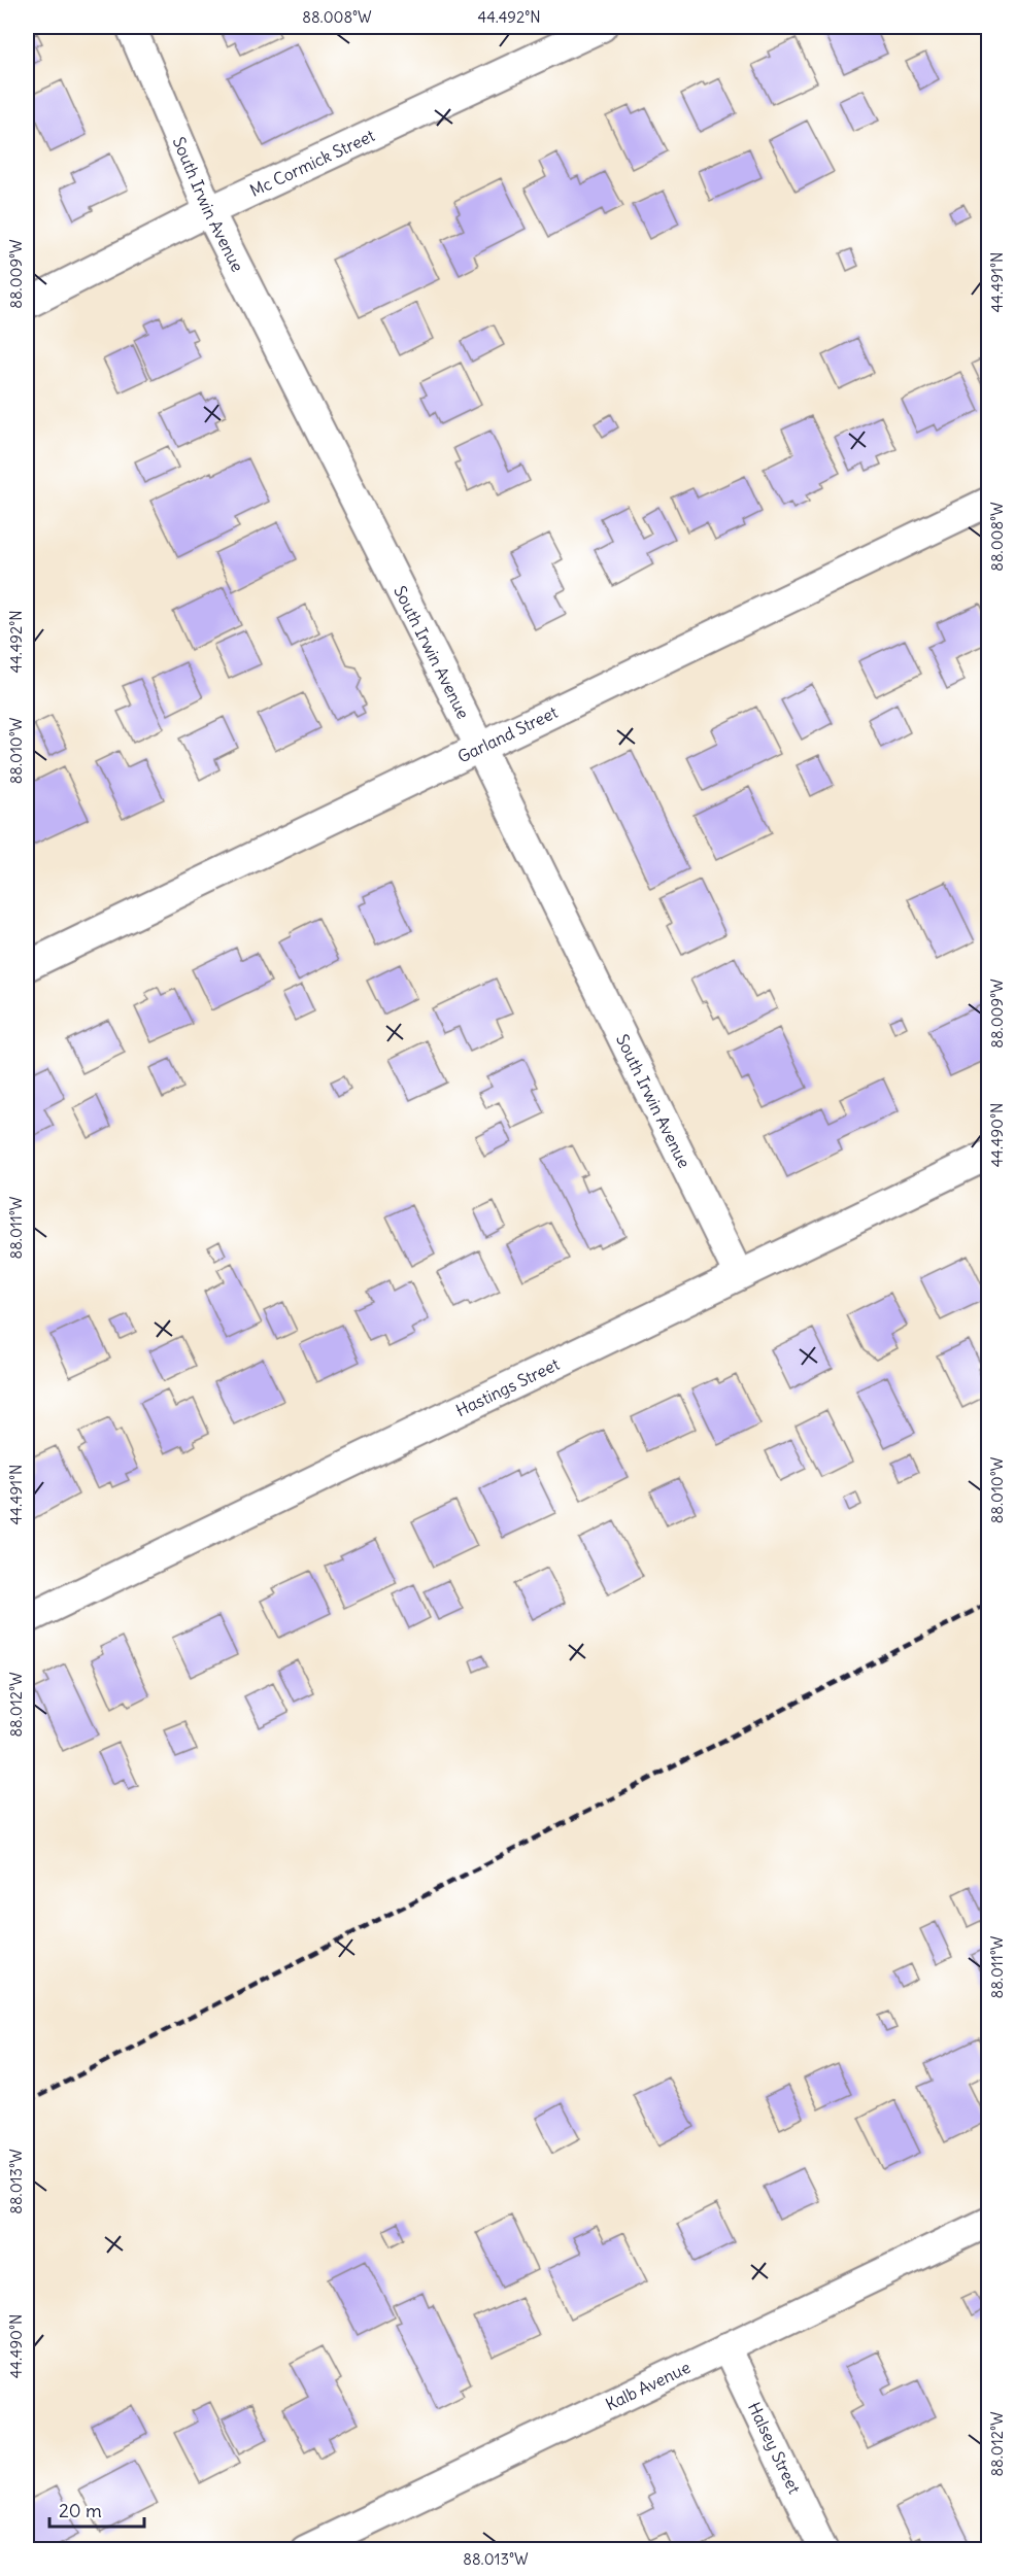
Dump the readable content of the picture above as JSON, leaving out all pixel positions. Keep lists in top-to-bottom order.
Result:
{
  "streets": {
    "street": [
      "Mc Cormick Street",
      "South Irwin Avenue",
      "Garland Street",
      "Hastings Street",
      "Kalb Avenue",
      "Halsey Street"
    ]
  },
  "crossings": [
    ["Mc Cormick Street", "South Irwin Avenue"],
    ["South Irwin Avenue", "Garland Street"],
    ["South Irwin Avenue", "Hastings Street"],
    ["Kalb Avenue", "Halsey Street"]
  ],
  "scale_bar": "20 m",
  "coordinates": [
    "88.008°W",
    "44.492°N",
    "88.009°W",
    "44.491°N",
    "88.010°W",
    "44.490°N",
    "88.011°W",
    "88.012°W",
    "88.013°W"
  ]
}
